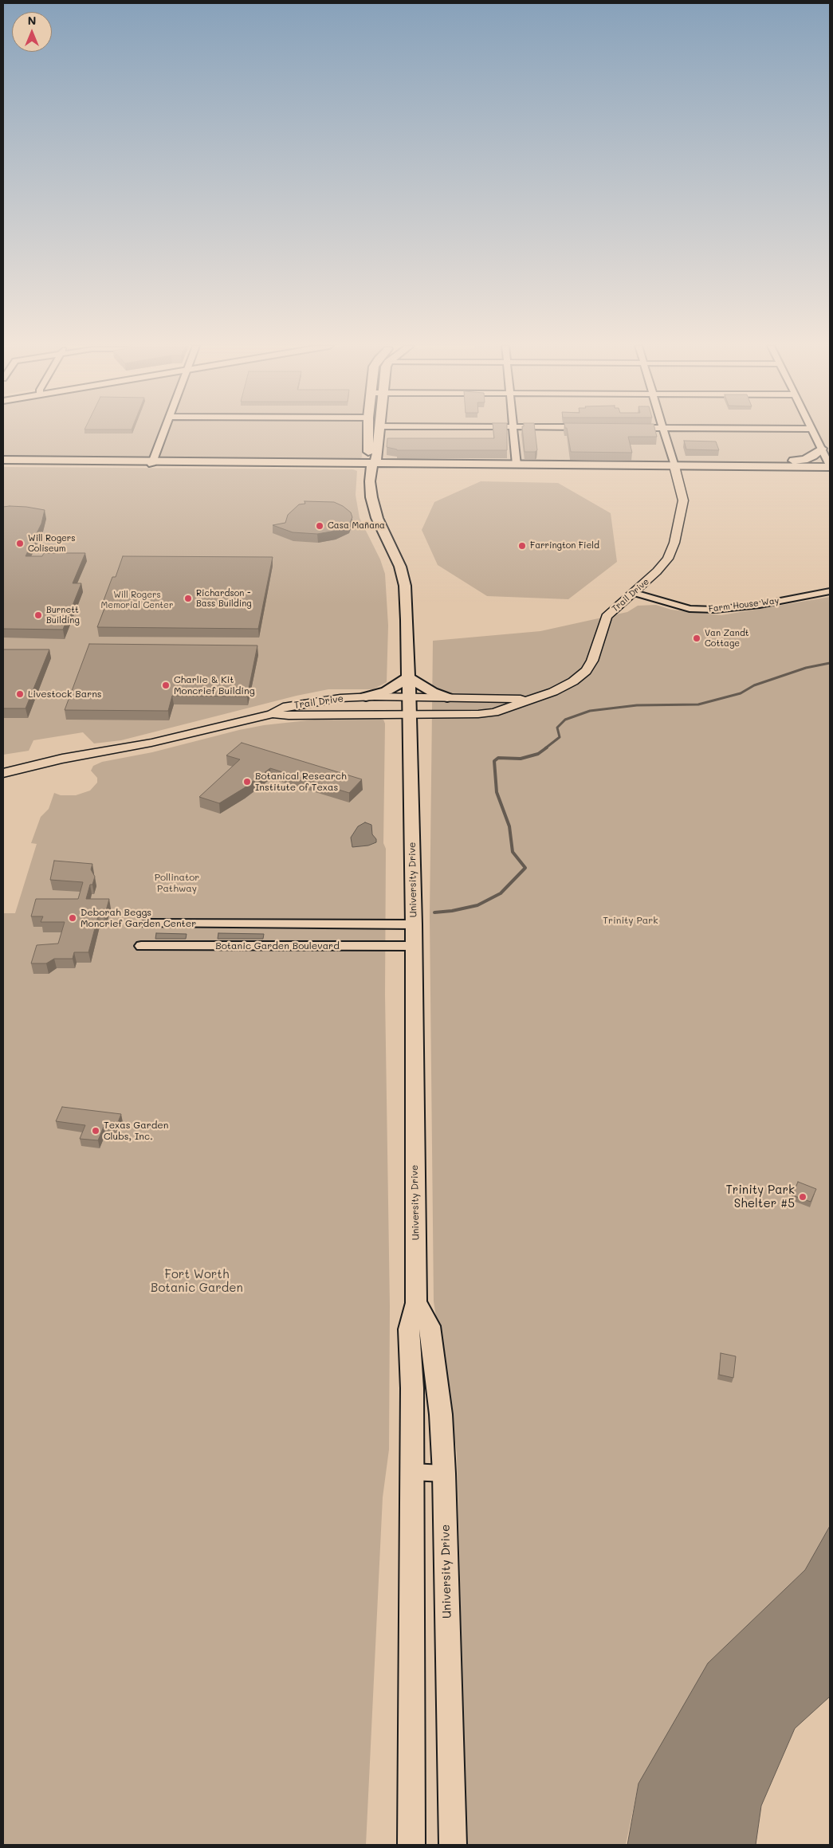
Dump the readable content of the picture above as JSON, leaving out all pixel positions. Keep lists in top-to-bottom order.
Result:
{
  "streets": {
    "main road": ["University Drive"],
    "street": ["Trail Drive", "Farm House Way", "Botanic Garden Boulevard"]
  },
  "crossings": [
    ["Trail Drive", "Farm House Way"],
    ["Trail Drive", "University Drive"],
    ["University Drive", "Botanic Garden Boulevard"]
  ],
  "parks": [
    "Will Rogers Memorial Center",
    "Pollinator Pathway",
    "Trinity Park",
    "Fort Worth Botanic Garden"
  ],
  "places": [
    "Casa Mañana",
    "Will Rogers Coliseum",
    "Farrington Field",
    "Richardson - Bass Building",
    "Burnett Building",
    "Van Zandt Cottage",
    "Charlie & Kit Moncrief Building",
    "Livestock Barns",
    "Botanical Research Institute of Texas",
    "Deborah Beggs Moncrief Garden Center",
    "Texas Garden Clubs, Inc.",
    "Trinity Park Shelter #5"
  ],
  "north": "top"
}
